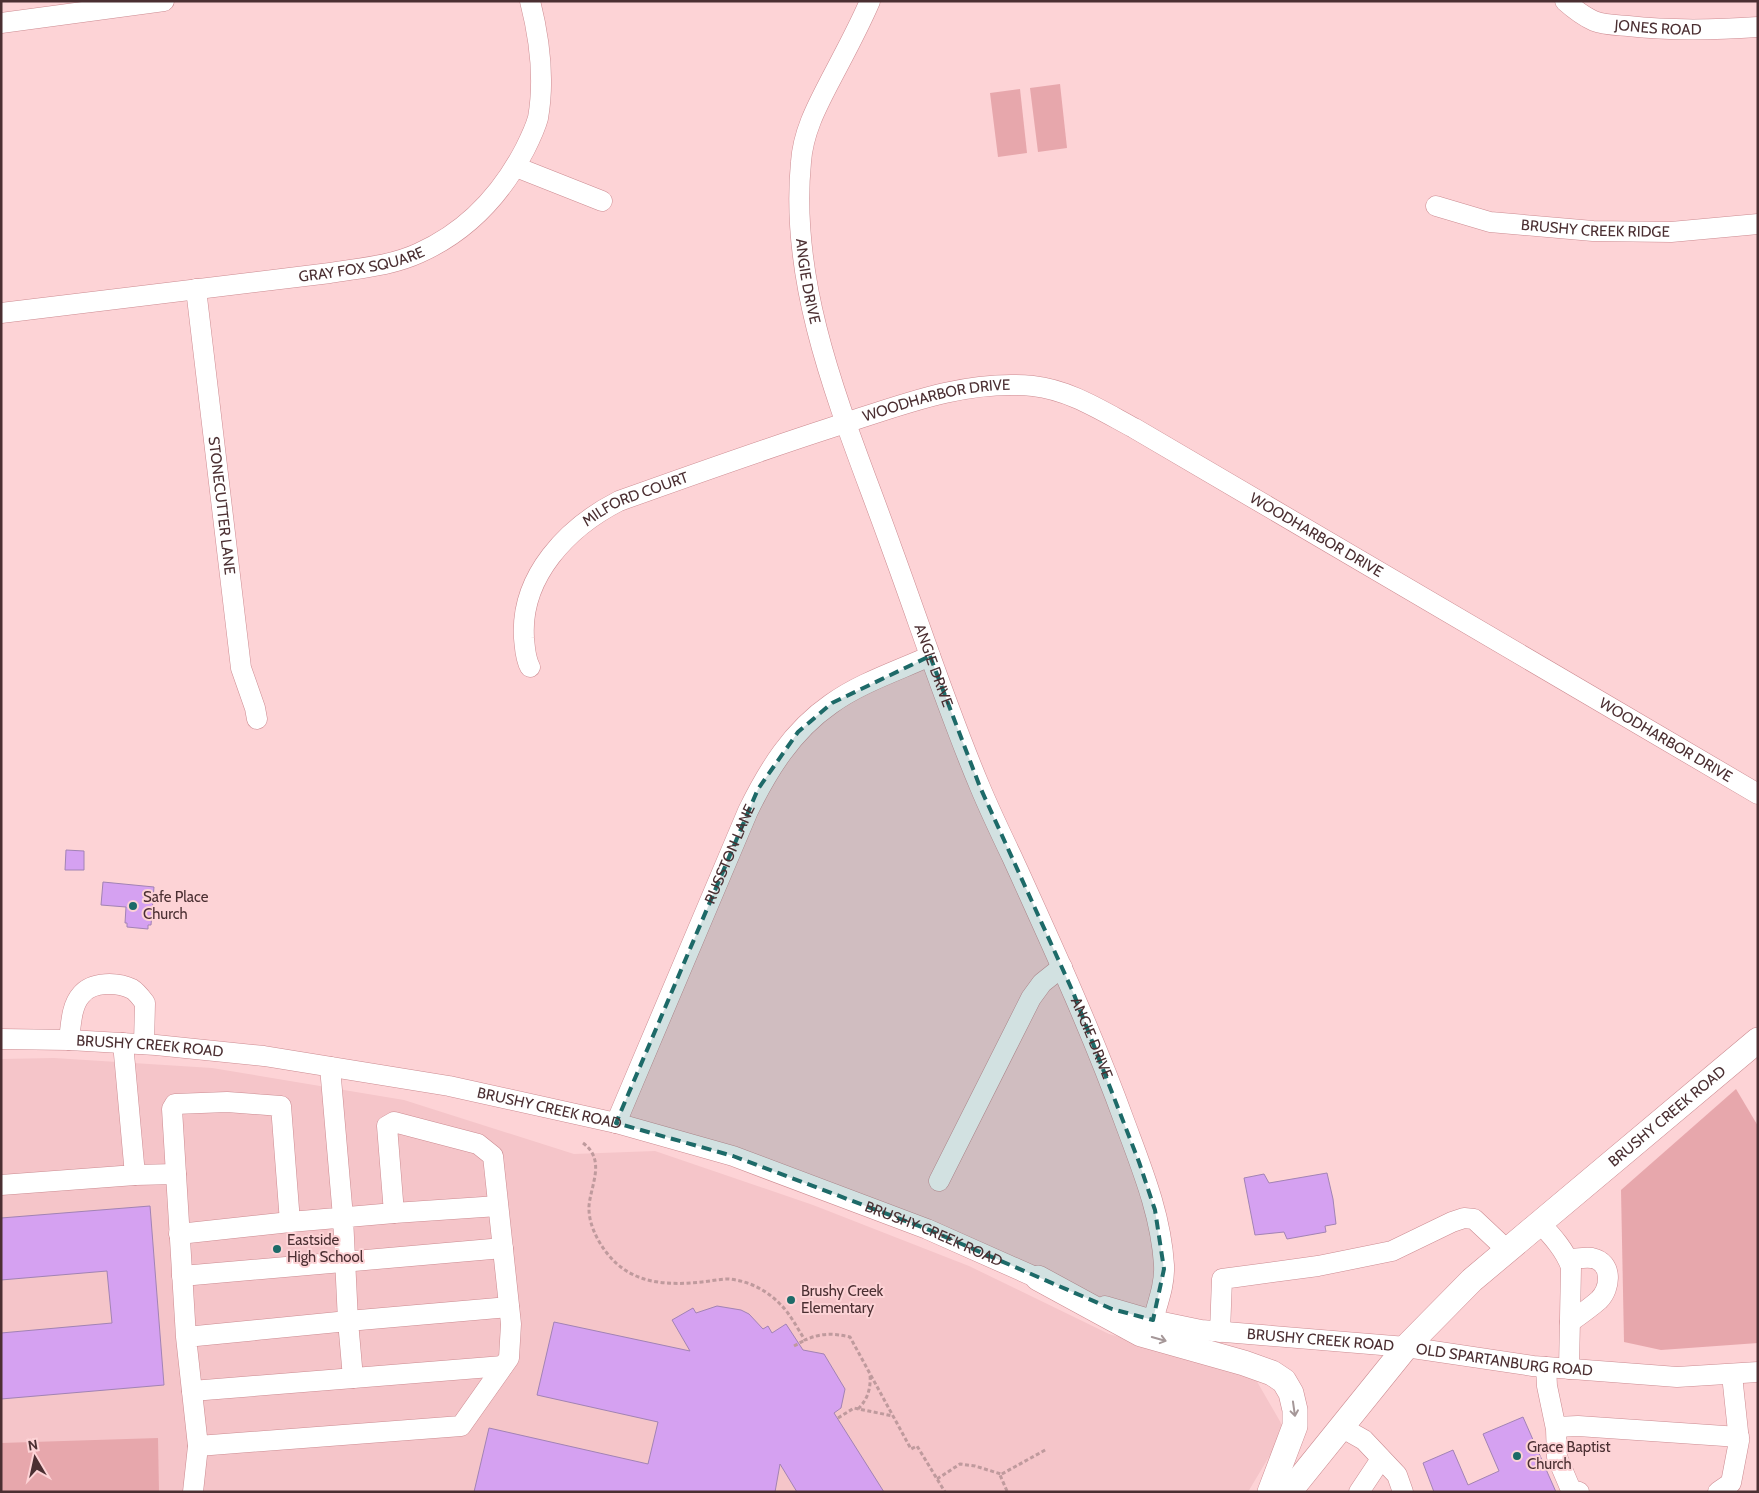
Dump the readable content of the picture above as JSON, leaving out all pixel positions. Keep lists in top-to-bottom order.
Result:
{
  "streets": {
    "main road": ["BRUSHY CREEK ROAD", "OLD SPARTANBURG ROAD"],
    "street": [
      "JONES ROAD",
      "BRUSHY CREEK RIDGE",
      "GRAY FOX SQUARE",
      "ANGIE DRIVE",
      "WOODHARBOR DRIVE",
      "MILFORD COURT",
      "STONECUTTER LANE",
      "RUSSTON LANE"
    ]
  },
  "crossings": [
    ["GRAY FOX SQUARE", "STONECUTTER LANE"],
    ["ANGIE DRIVE", "WOODHARBOR DRIVE"],
    ["ANGIE DRIVE", "MILFORD COURT"],
    ["ANGIE DRIVE", "RUSSTON LANE"],
    ["ANGIE DRIVE", "BRUSHY CREEK ROAD"],
    ["WOODHARBOR DRIVE", "MILFORD COURT"],
    ["RUSSTON LANE", "BRUSHY CREEK ROAD"],
    ["BRUSHY CREEK ROAD", "OLD SPARTANBURG ROAD"]
  ],
  "places": [
    "Safe Place Church",
    "Eastside High School",
    "Brushy Creek Elementary",
    "Grace Baptist Church"
  ],
  "north": "top"
}
